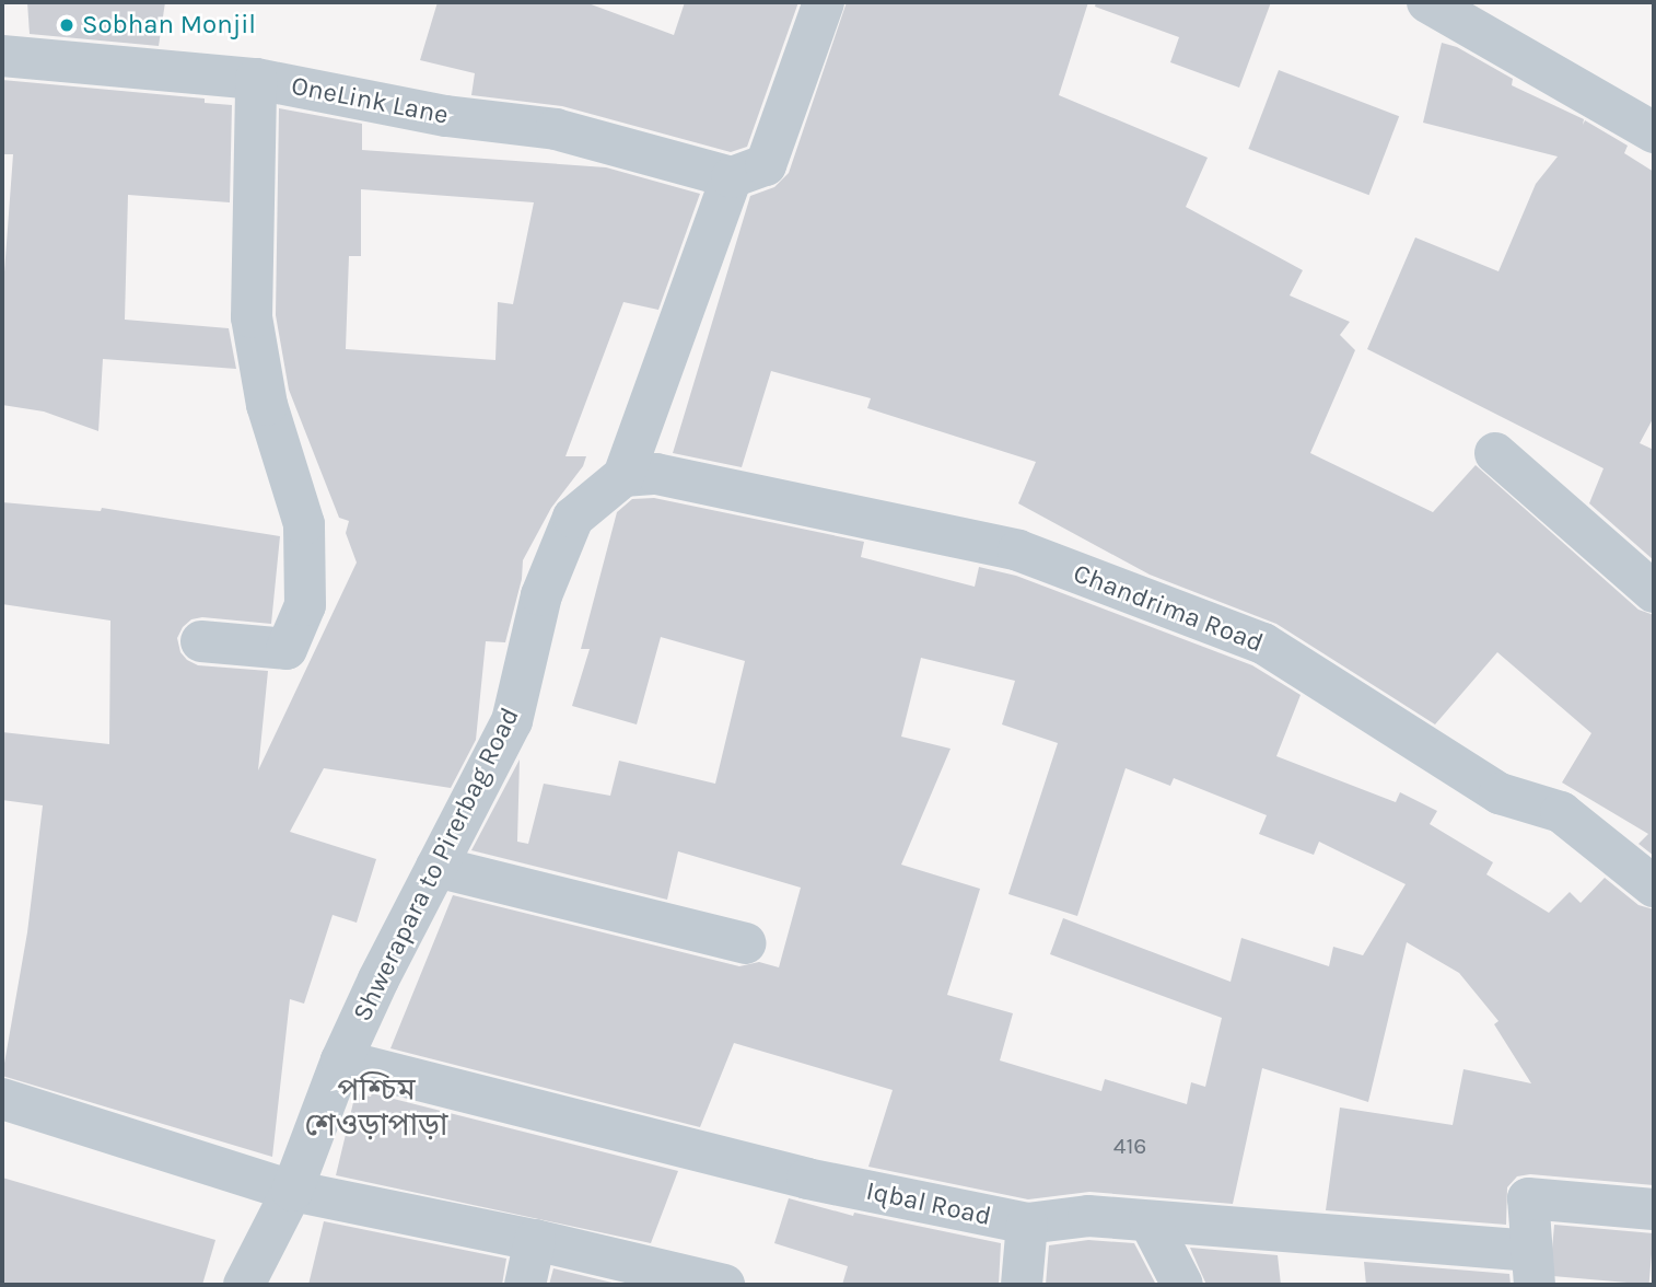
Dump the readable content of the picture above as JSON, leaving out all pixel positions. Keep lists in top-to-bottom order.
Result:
{
  "streets": {
    "street": [
      "OneLink Lane",
      "Chandrima Road",
      "Shwerapara to Pirerbag Road",
      "Iqbal Road"
    ]
  },
  "crossings": [
    ["Chandrima Road", "Shwerapara to Pirerbag Road"],
    ["Shwerapara to Pirerbag Road", "Iqbal Road"]
  ],
  "districts": ["পশ্চিম শেওড়াপাড়া"],
  "places": ["Sobhan Monjil"],
  "house_numbers": ["416"]
}
